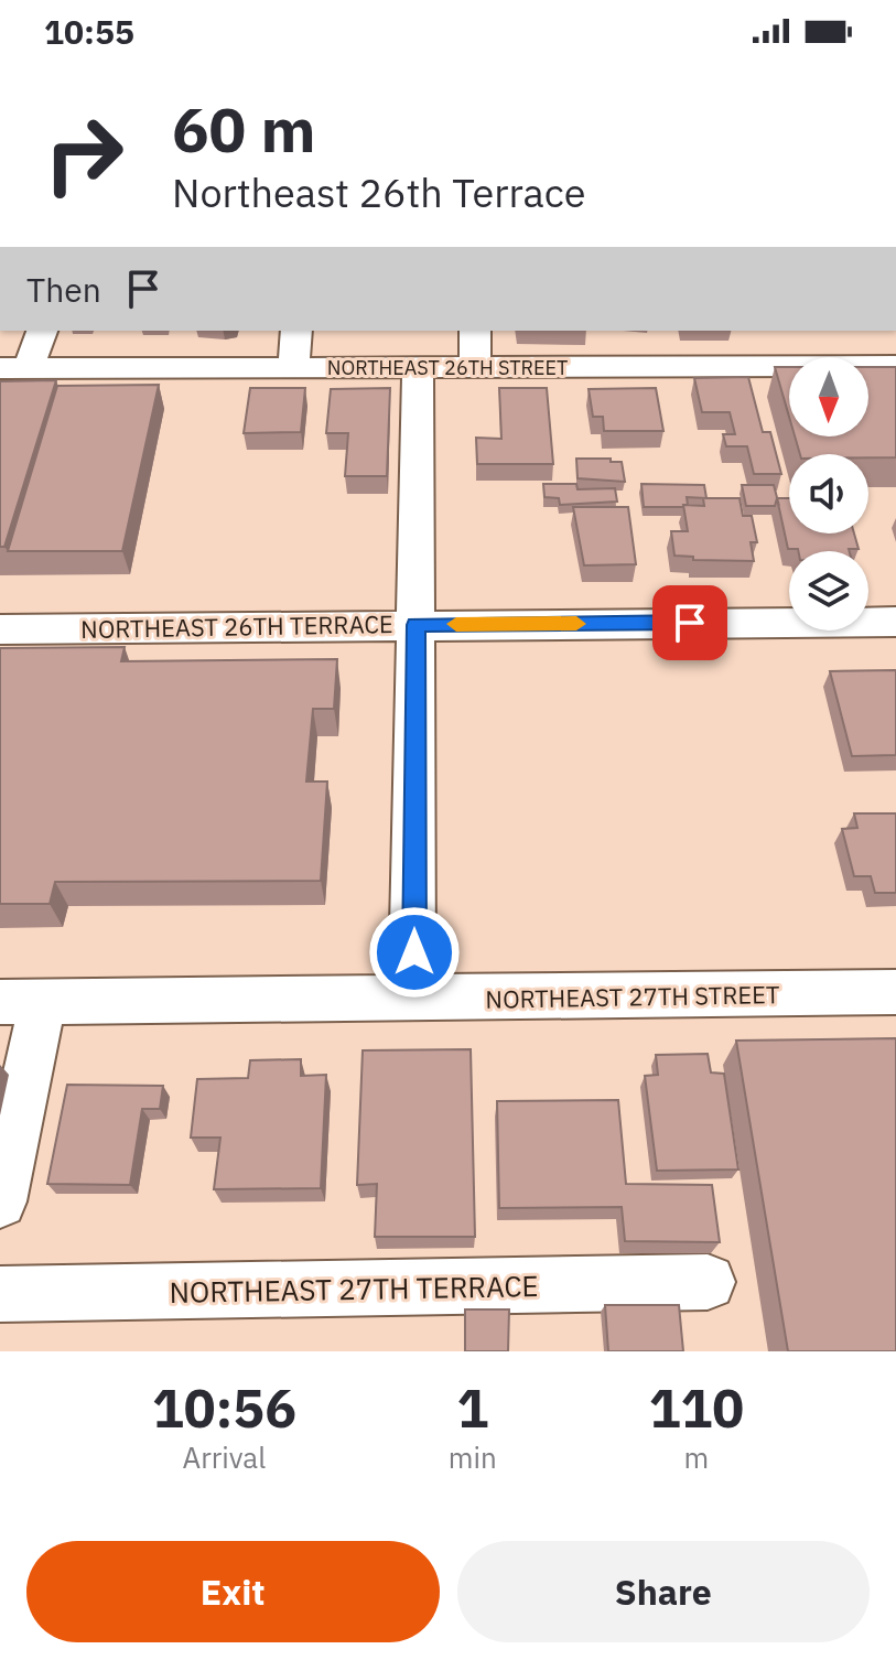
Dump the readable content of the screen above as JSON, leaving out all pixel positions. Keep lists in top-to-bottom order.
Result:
{
  "streets": {
    "street": [
      "NORTHEAST 26TH STREET",
      "NORTHEAST 26TH TERRACE",
      "NORTHEAST 27TH STREET",
      "NORTHEAST 27TH TERRACE"
    ]
  },
  "north": "bottom",
  "page": {
    "status": "10:55",
    "turn": ["60 m", "Northeast 26th Terrace"],
    "then": "Then",
    "eta": [
      "10:56",
      "Arrival",
      "1",
      "min",
      "110",
      "m"
    ],
    "buttons": ["Exit", "Share"]
  }
}
